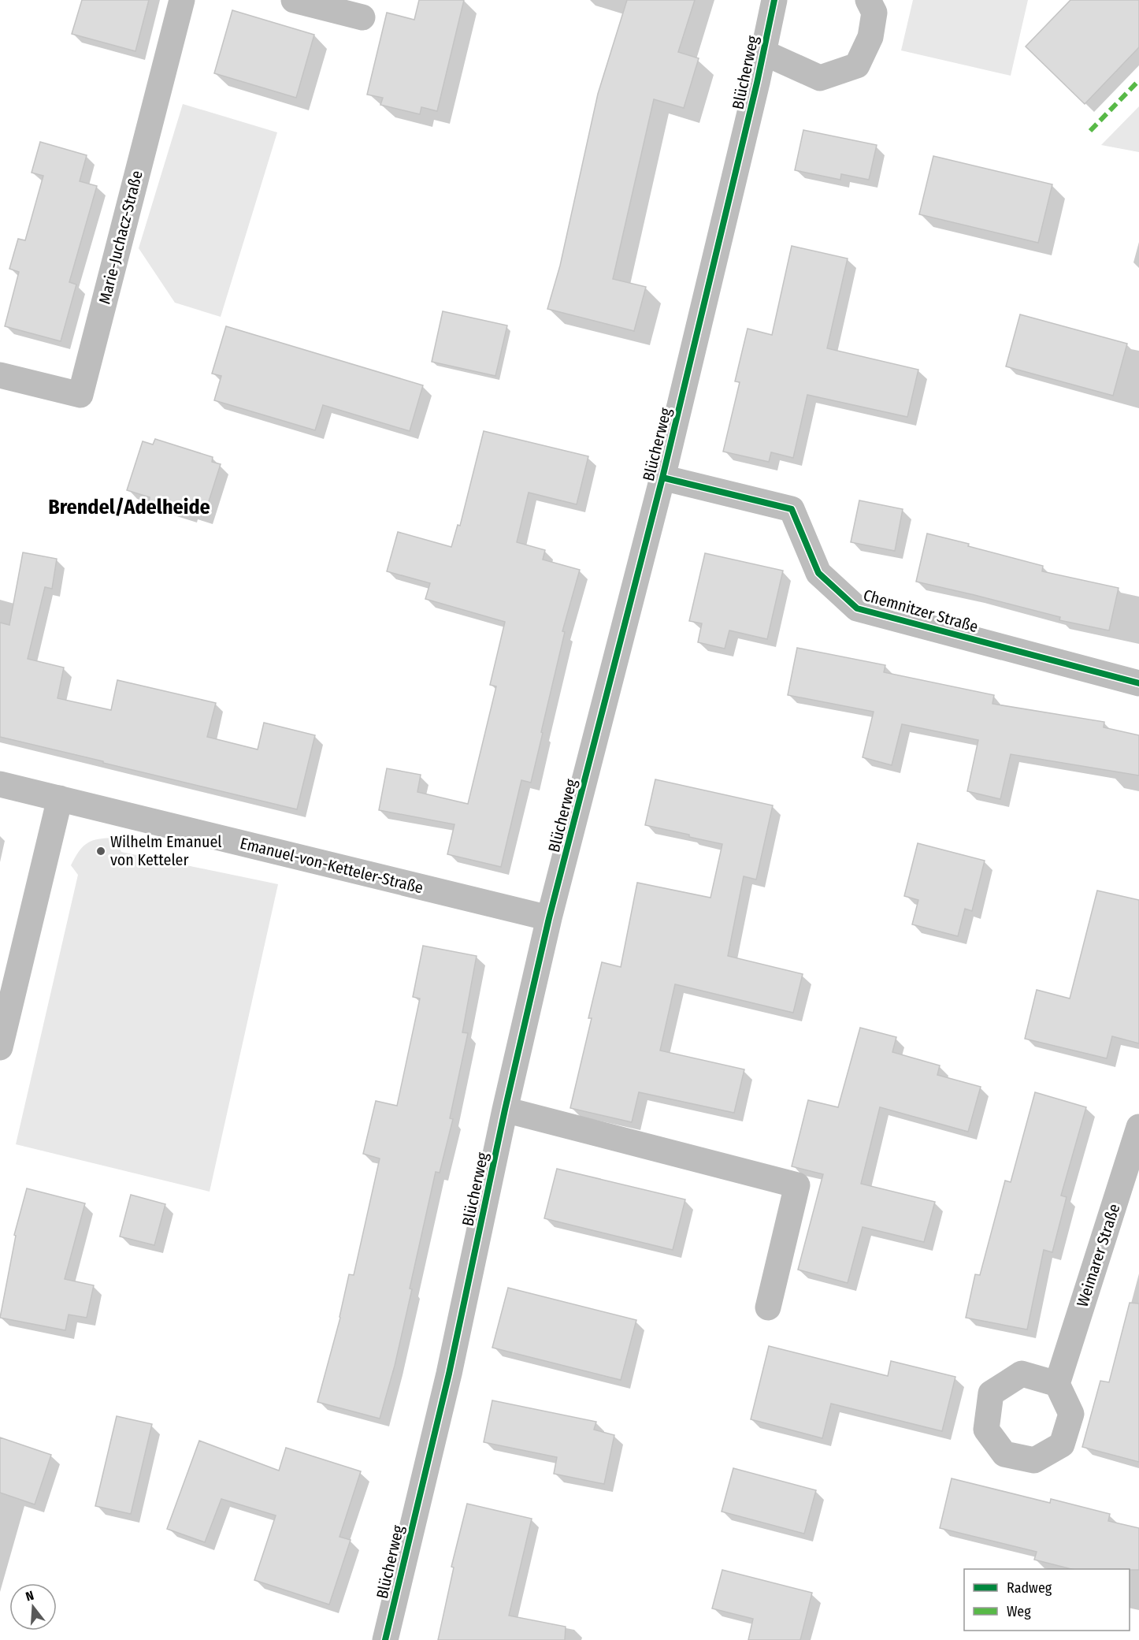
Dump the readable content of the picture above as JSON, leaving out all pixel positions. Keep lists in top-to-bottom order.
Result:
{
  "streets": {
    "street": [
      "Blücherweg",
      "Marie-Juchacz-Straße",
      "Chemnitzer Straße",
      "Emanuel-von-Ketteler-Straße",
      "Weimarer Straße"
    ]
  },
  "crossings": [
    ["Blücherweg", "Chemnitzer Straße"],
    ["Blücherweg", "Emanuel-von-Ketteler-Straße"]
  ],
  "districts": ["Brendel/Adelheide"],
  "places": ["Wilhelm Emanuel von Ketteler"],
  "legend": ["Radweg", "Weg"],
  "north": "top"
}
